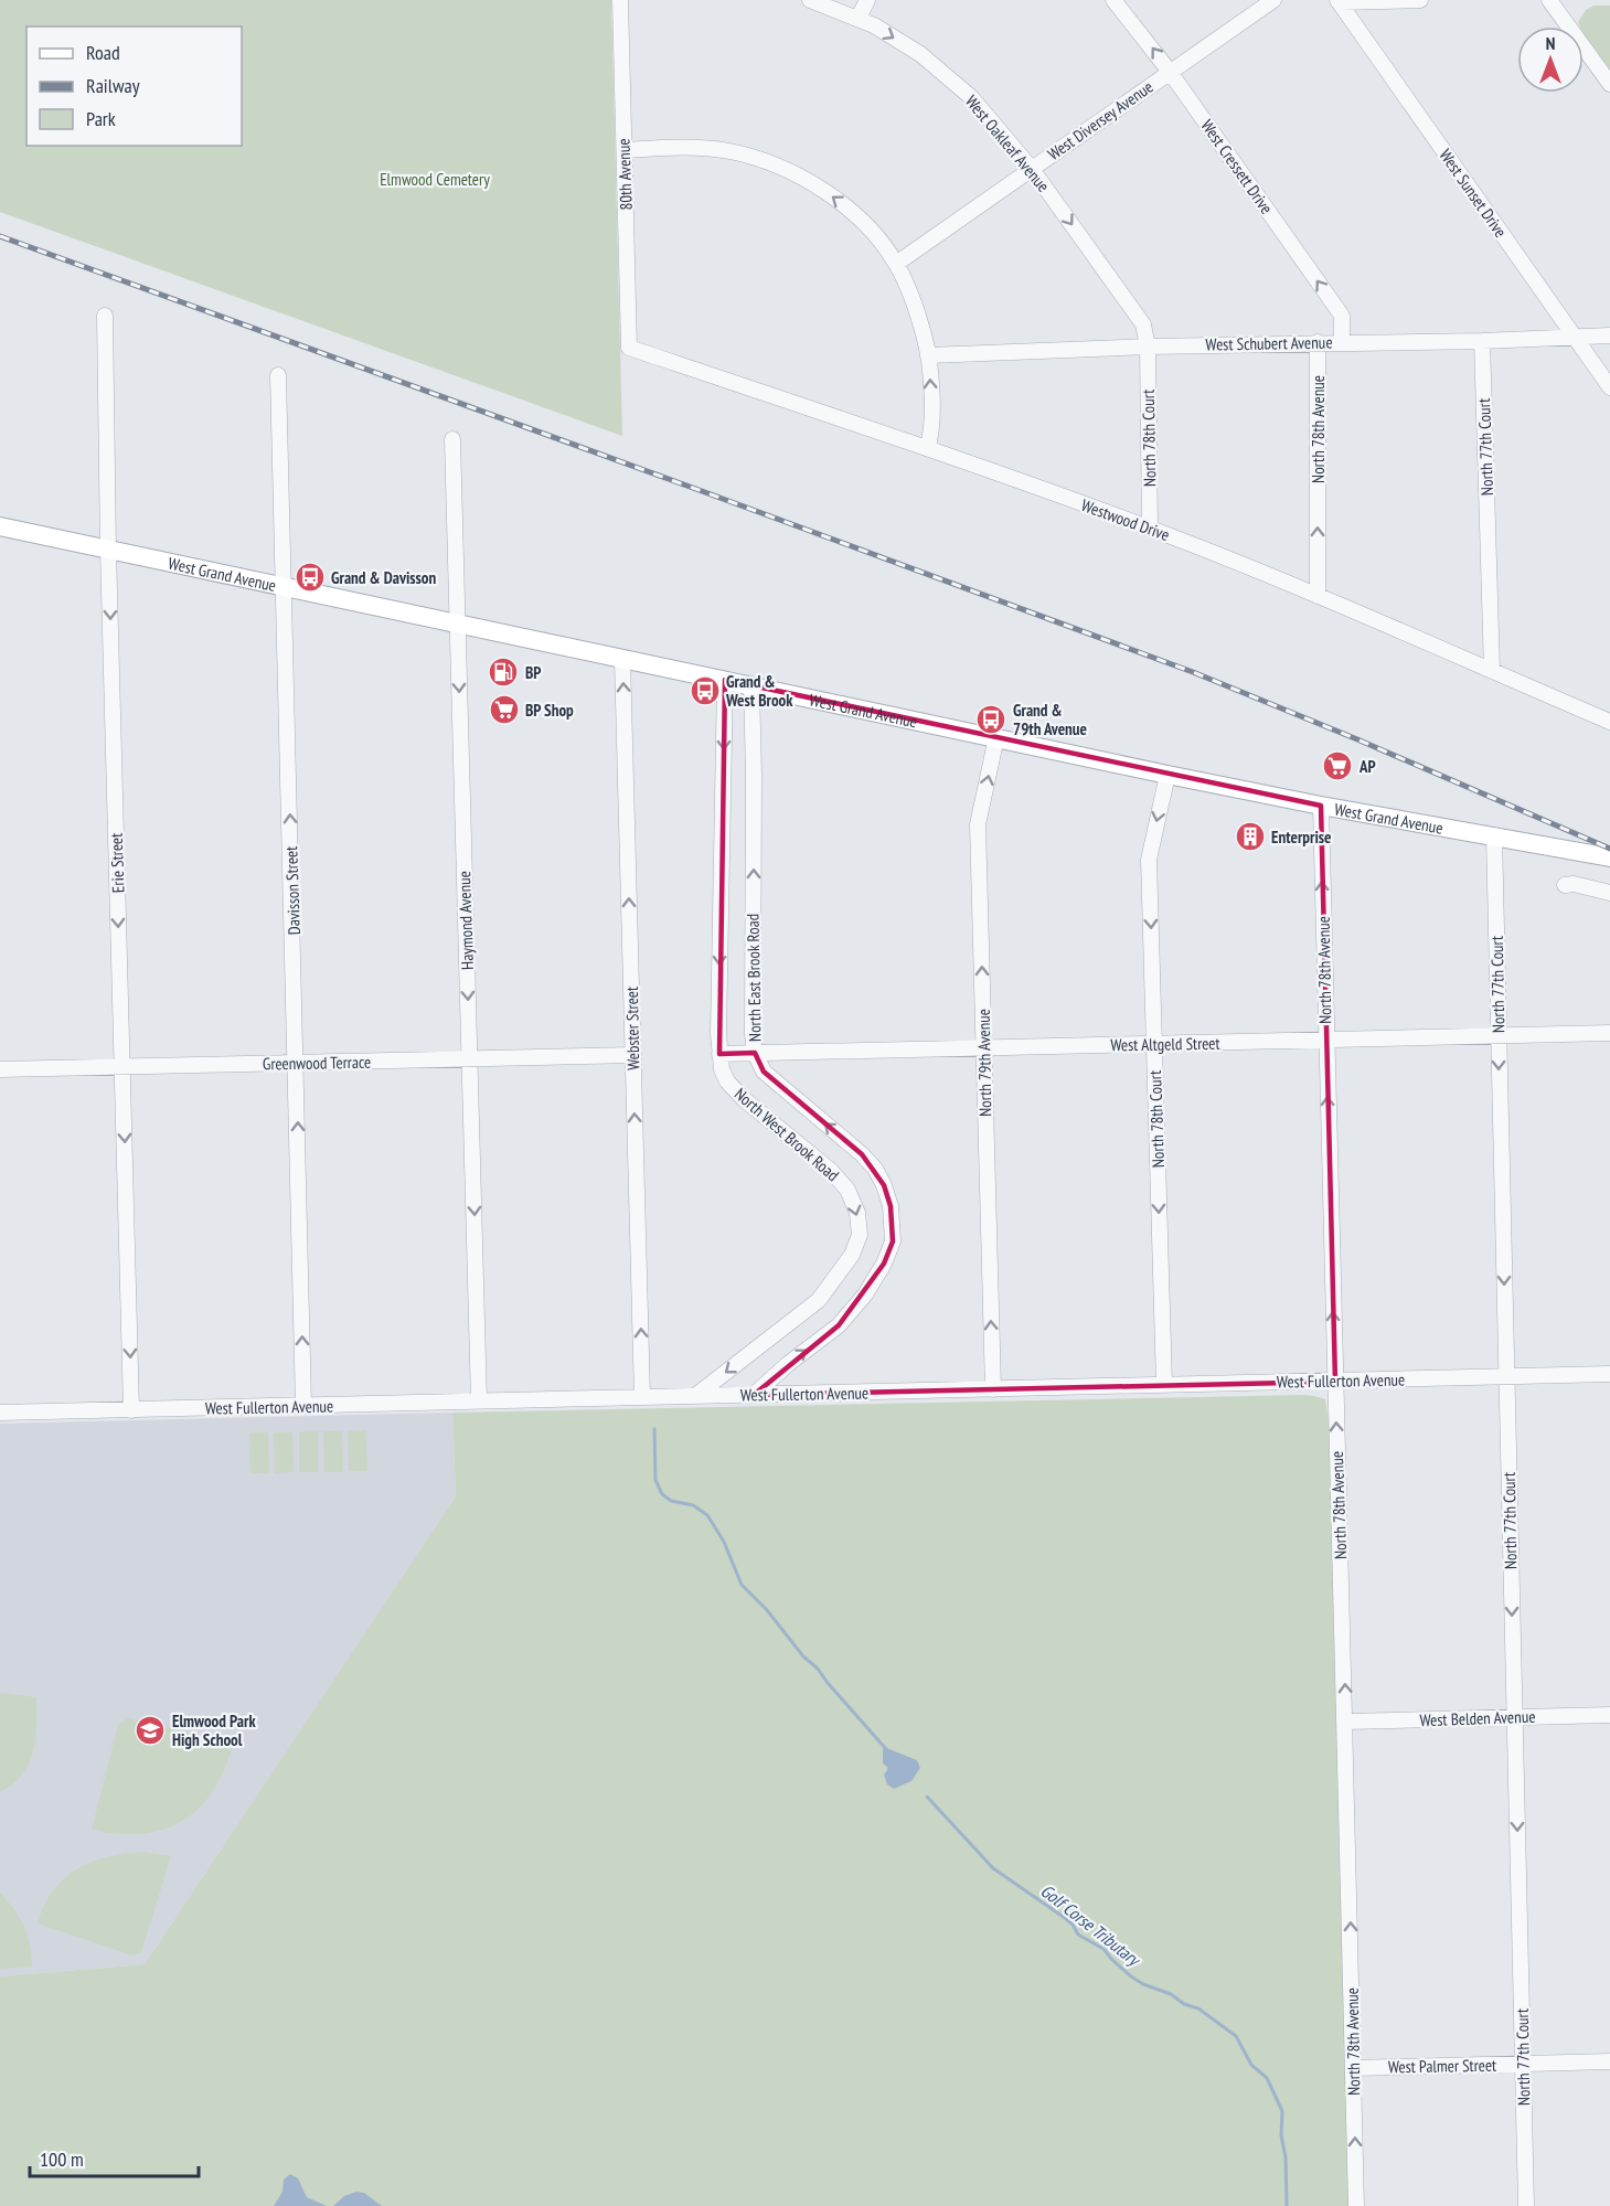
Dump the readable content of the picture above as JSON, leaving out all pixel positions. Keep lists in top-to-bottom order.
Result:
{
  "streets": {
    "main road": ["West Grand Avenue"],
    "street": [
      "West Diversey Avenue",
      "West Oakleaf Avenue",
      "West Cressett Drive",
      "80th Avenue",
      "West Sunset Drive",
      "West Schubert Avenue",
      "North 78th Avenue",
      "North 78th Court",
      "North 77th Court",
      "Westwood Drive",
      "Erie Street",
      "Davisson Street",
      "Haymond Avenue",
      "North East Brook Road",
      "Webster Street",
      "West Altgeld Street",
      "Greenwood Terrace",
      "North 79th Avenue",
      "North West Brook Road",
      "West Fullerton Avenue",
      "West Belden Avenue",
      "West Palmer Street"
    ]
  },
  "crossings": [
    ["West Diversey Avenue", "West Oakleaf Avenue"],
    ["West Diversey Avenue", "West Cressett Drive"],
    ["West Oakleaf Avenue", "West Schubert Avenue"],
    ["West Oakleaf Avenue", "North 78th Court"],
    ["West Cressett Drive", "West Schubert Avenue"],
    ["80th Avenue", "Westwood Drive"],
    ["West Sunset Drive", "West Schubert Avenue"],
    ["West Schubert Avenue", "North 78th Avenue"],
    ["West Schubert Avenue", "North 78th Court"],
    ["West Schubert Avenue", "North 77th Court"],
    ["North 78th Avenue", "Westwood Drive"],
    ["North 78th Avenue", "West Grand Avenue"],
    ["North 78th Avenue", "West Altgeld Street"],
    ["North 78th Avenue", "West Fullerton Avenue"],
    ["North 78th Avenue", "West Belden Avenue"],
    ["North 78th Avenue", "West Palmer Street"],
    ["North 78th Court", "Westwood Drive"],
    ["North 78th Court", "West Grand Avenue"],
    ["North 78th Court", "West Altgeld Street"],
    ["North 78th Court", "West Fullerton Avenue"],
    ["North 77th Court", "Westwood Drive"],
    ["North 77th Court", "West Grand Avenue"],
    ["North 77th Court", "West Altgeld Street"],
    ["North 77th Court", "West Fullerton Avenue"],
    ["North 77th Court", "West Belden Avenue"],
    ["North 77th Court", "West Palmer Street"],
    ["West Grand Avenue", "Erie Street"],
    ["West Grand Avenue", "Davisson Street"],
    ["West Grand Avenue", "Haymond Avenue"],
    ["West Grand Avenue", "North East Brook Road"],
    ["West Grand Avenue", "Webster Street"],
    ["West Grand Avenue", "North 79th Avenue"],
    ["West Grand Avenue", "North West Brook Road"],
    ["Erie Street", "Greenwood Terrace"],
    ["Erie Street", "West Fullerton Avenue"],
    ["Davisson Street", "Greenwood Terrace"],
    ["Davisson Street", "West Fullerton Avenue"],
    ["Haymond Avenue", "Greenwood Terrace"],
    ["Haymond Avenue", "West Fullerton Avenue"],
    ["North East Brook Road", "West Altgeld Street"],
    ["North East Brook Road", "West Fullerton Avenue"],
    ["Webster Street", "Greenwood Terrace"],
    ["Webster Street", "West Fullerton Avenue"],
    ["West Altgeld Street", "North 79th Avenue"],
    ["West Altgeld Street", "North West Brook Road"],
    ["North 79th Avenue", "West Fullerton Avenue"],
    ["North West Brook Road", "West Fullerton Avenue"]
  ],
  "one_way": [
    "West Oakleaf Avenue",
    "West Cressett Drive",
    "North 78th Avenue",
    "North 78th Court",
    "North 77th Court",
    "Erie Street",
    "Davisson Street",
    "Haymond Avenue",
    "North East Brook Road",
    "Webster Street",
    "North 79th Avenue",
    "North West Brook Road"
  ],
  "water": ["Golf Corse Tributary"],
  "parks": ["Elmwood Cemetery"],
  "places": {
    "bus stop": ["Grand & Davisson", "Grand & West Brook", "Grand & 79th Avenue"],
    "fuel station": ["BP"],
    "supermarket": ["BP Shop", "AP"],
    "building": ["Enterprise"],
    "school or university": ["Elmwood Park High School"]
  },
  "legend": ["Road", "Railway", "Park"],
  "scale_bar": "100 m",
  "north": "top"
}
